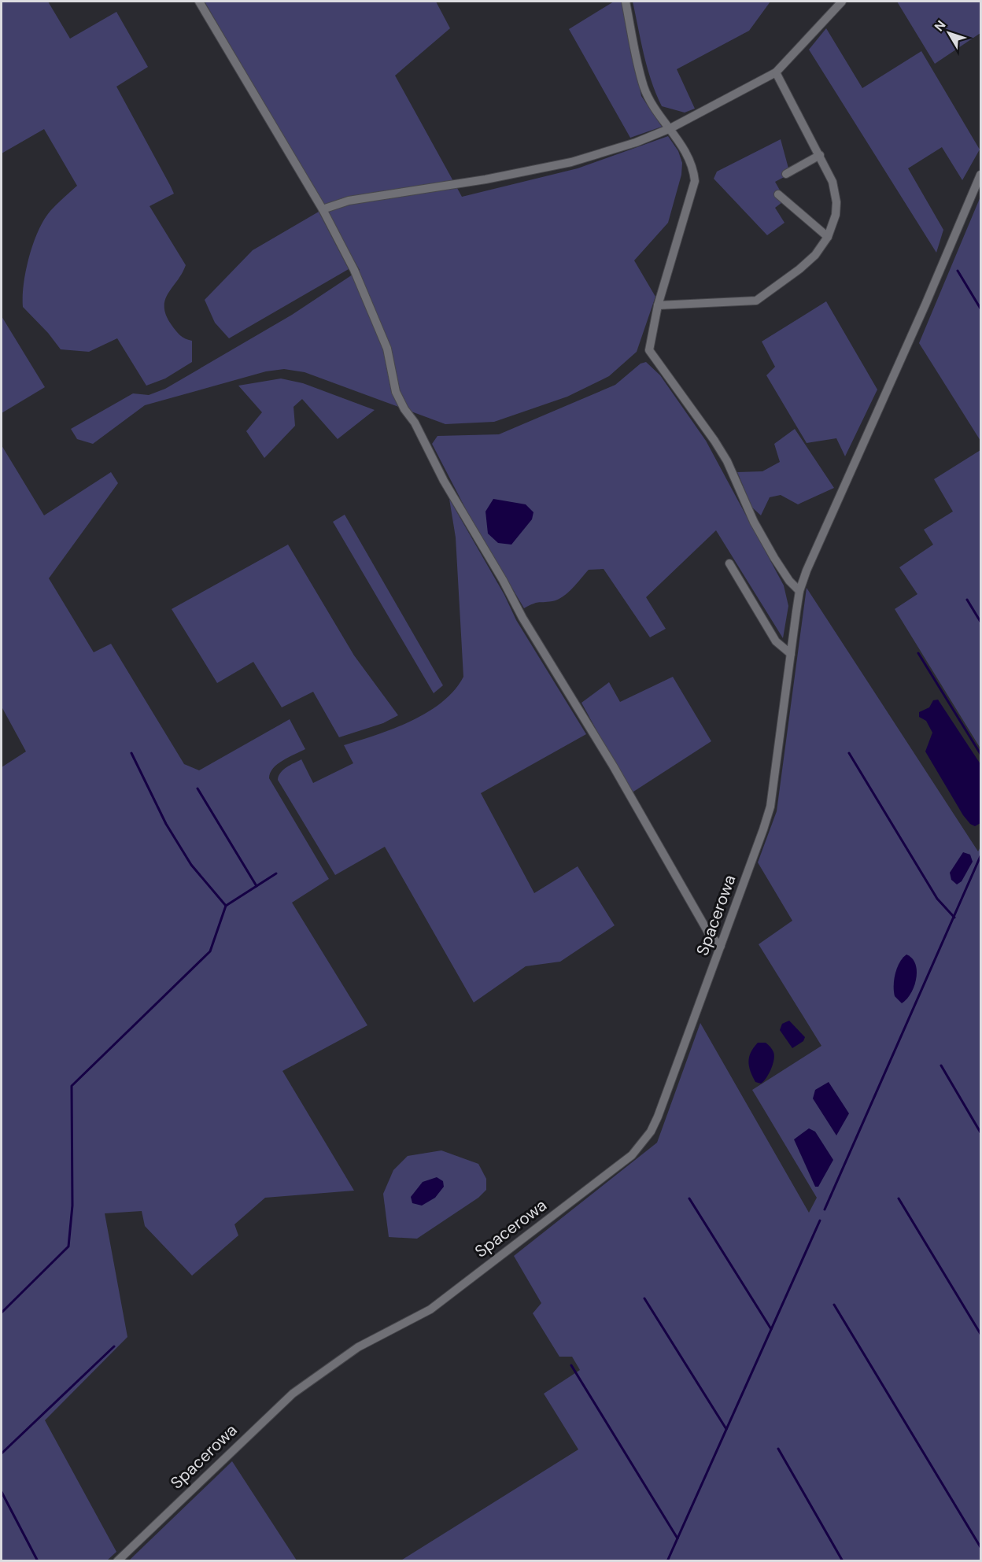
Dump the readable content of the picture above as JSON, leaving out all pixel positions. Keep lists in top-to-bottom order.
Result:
{
  "streets": {
    "street": ["Spacerowa"]
  },
  "north": "top left"
}
